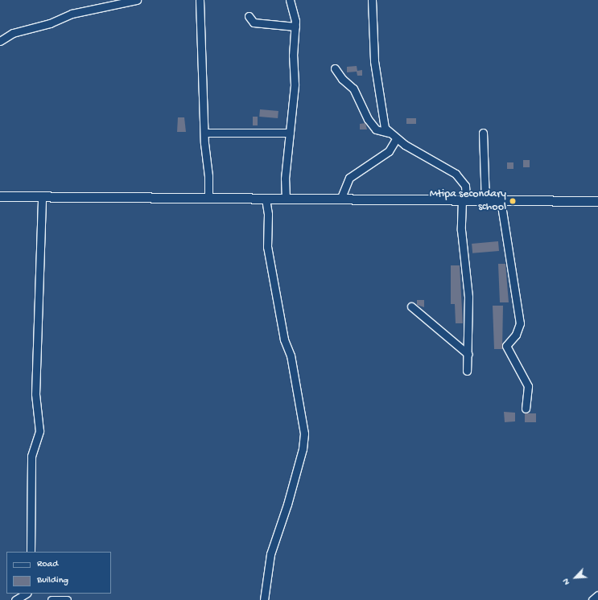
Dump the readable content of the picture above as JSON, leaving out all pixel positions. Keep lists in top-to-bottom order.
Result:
{
  "places": ["Mtipa secondary school"],
  "legend": ["Road", "Building"],
  "north": "bottom left"
}
